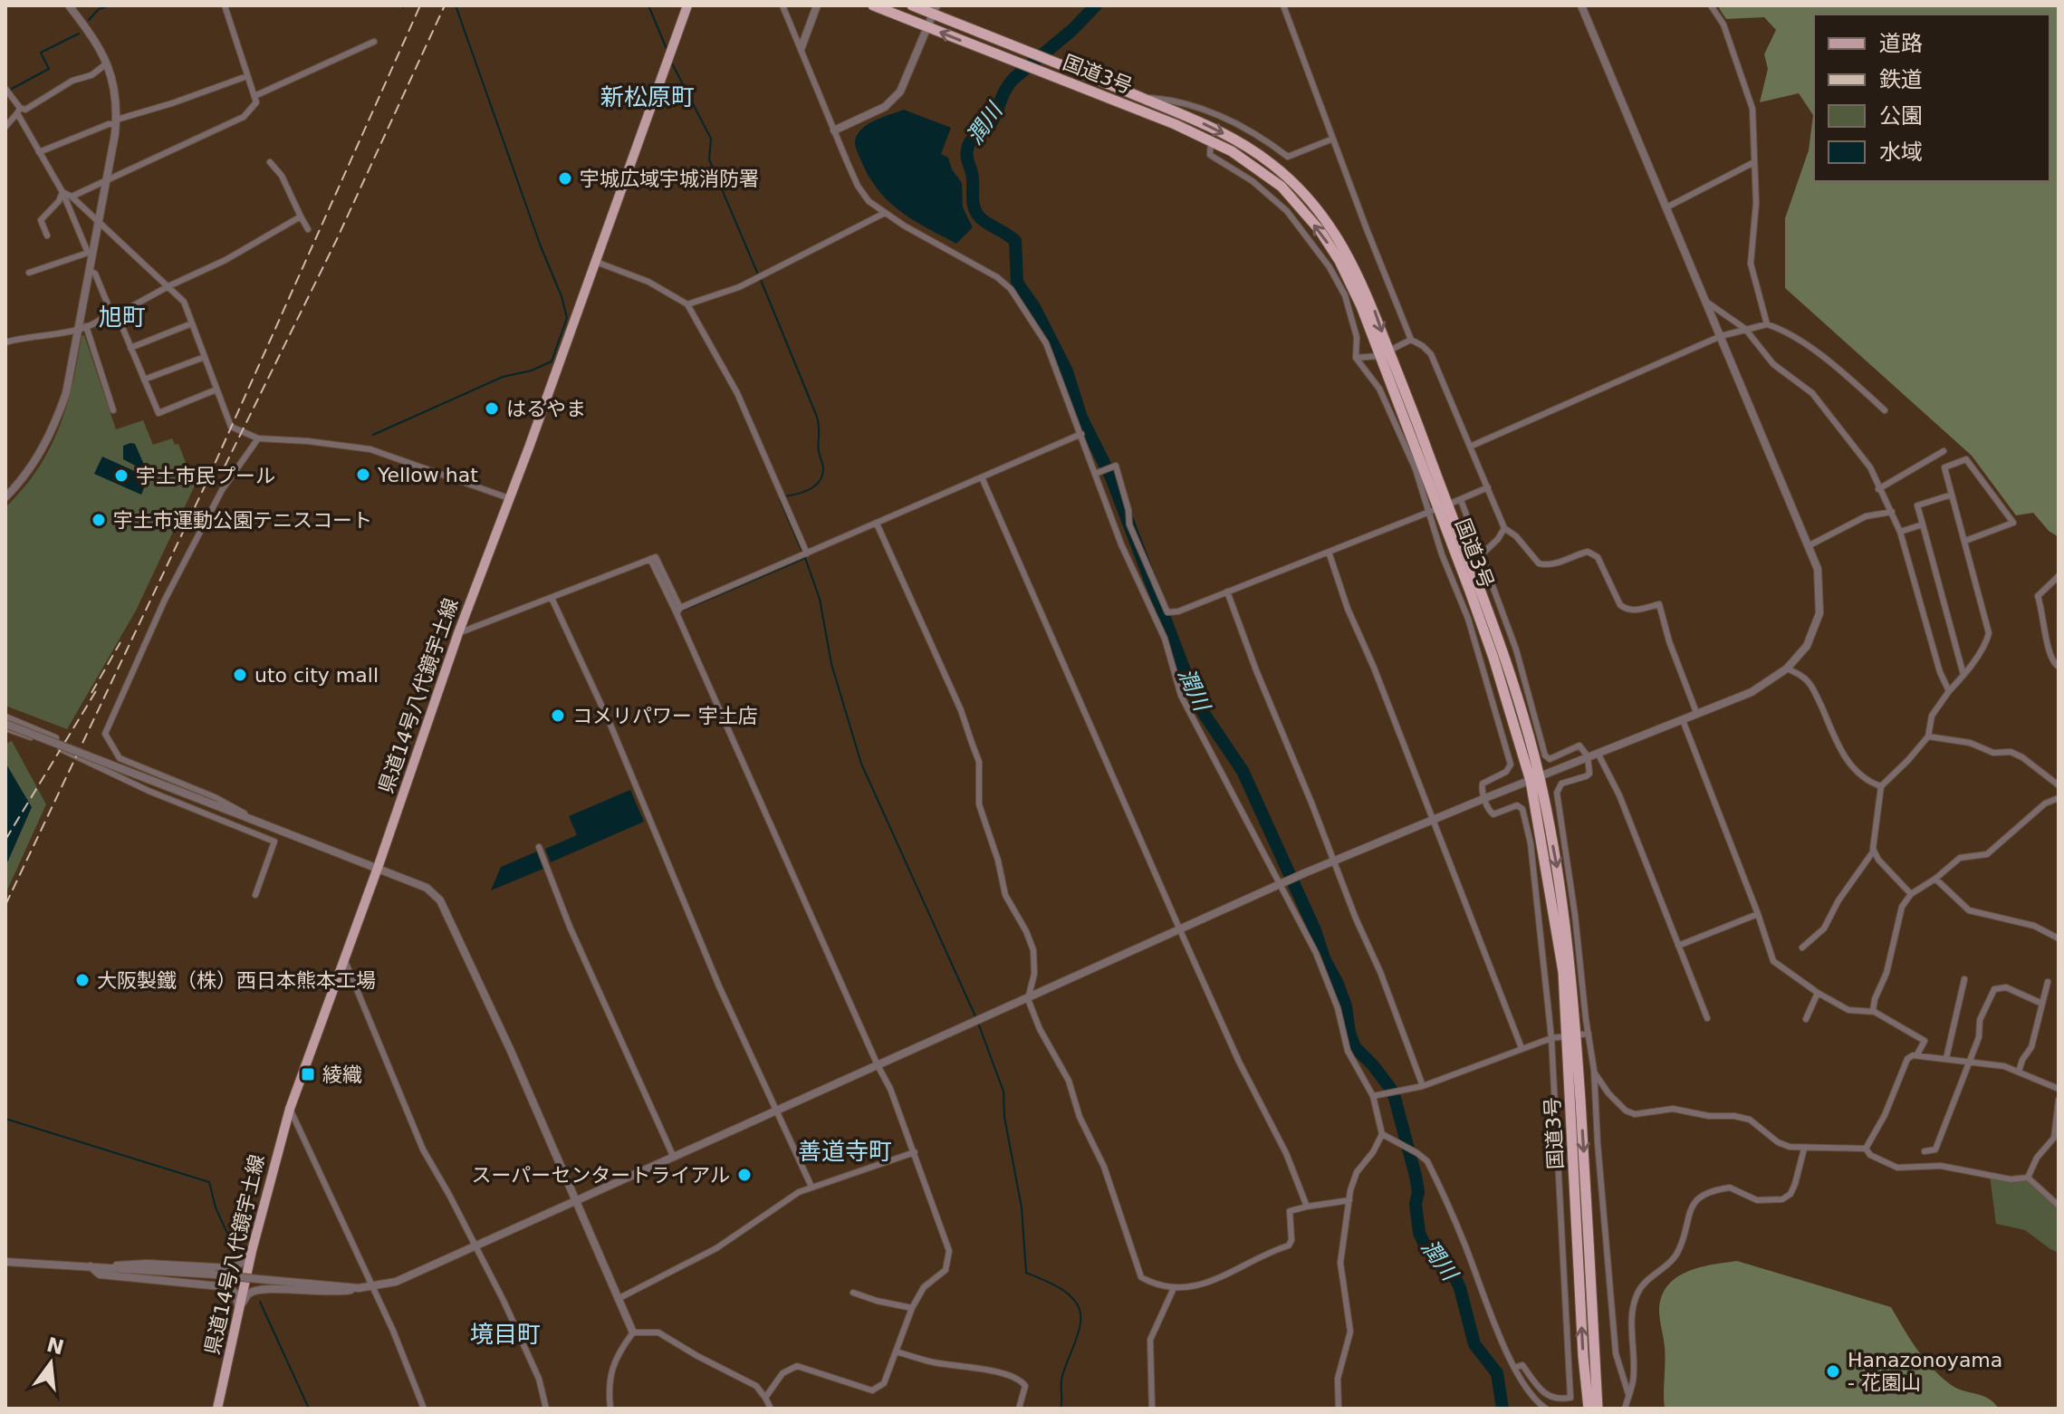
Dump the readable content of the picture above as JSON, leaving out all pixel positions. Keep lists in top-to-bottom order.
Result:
{
  "streets": {
    "highway": ["国道3号"],
    "main road": ["県道14号八代鏡宇土線"]
  },
  "districts": [
    "新松原町",
    "旭町",
    "善道寺町",
    "境目町"
  ],
  "water": ["潤川"],
  "places": {
    "other": [
      "宇城広域宇城消防署",
      "はるやま",
      "Yellow hat",
      "宇土市民プール",
      "宇土市運動公園テニスコート",
      "uto city mall",
      "コメリパワー 宇土店",
      "大阪製鐵（株）西日本熊本工場",
      "スーパーセンタートライアル",
      "Hanazonoyama - 花園山"
    ],
    "transit": ["綾織"]
  },
  "legend": [
    "道路",
    "鉄道",
    "公園",
    "水域"
  ],
  "north": "top"
}
